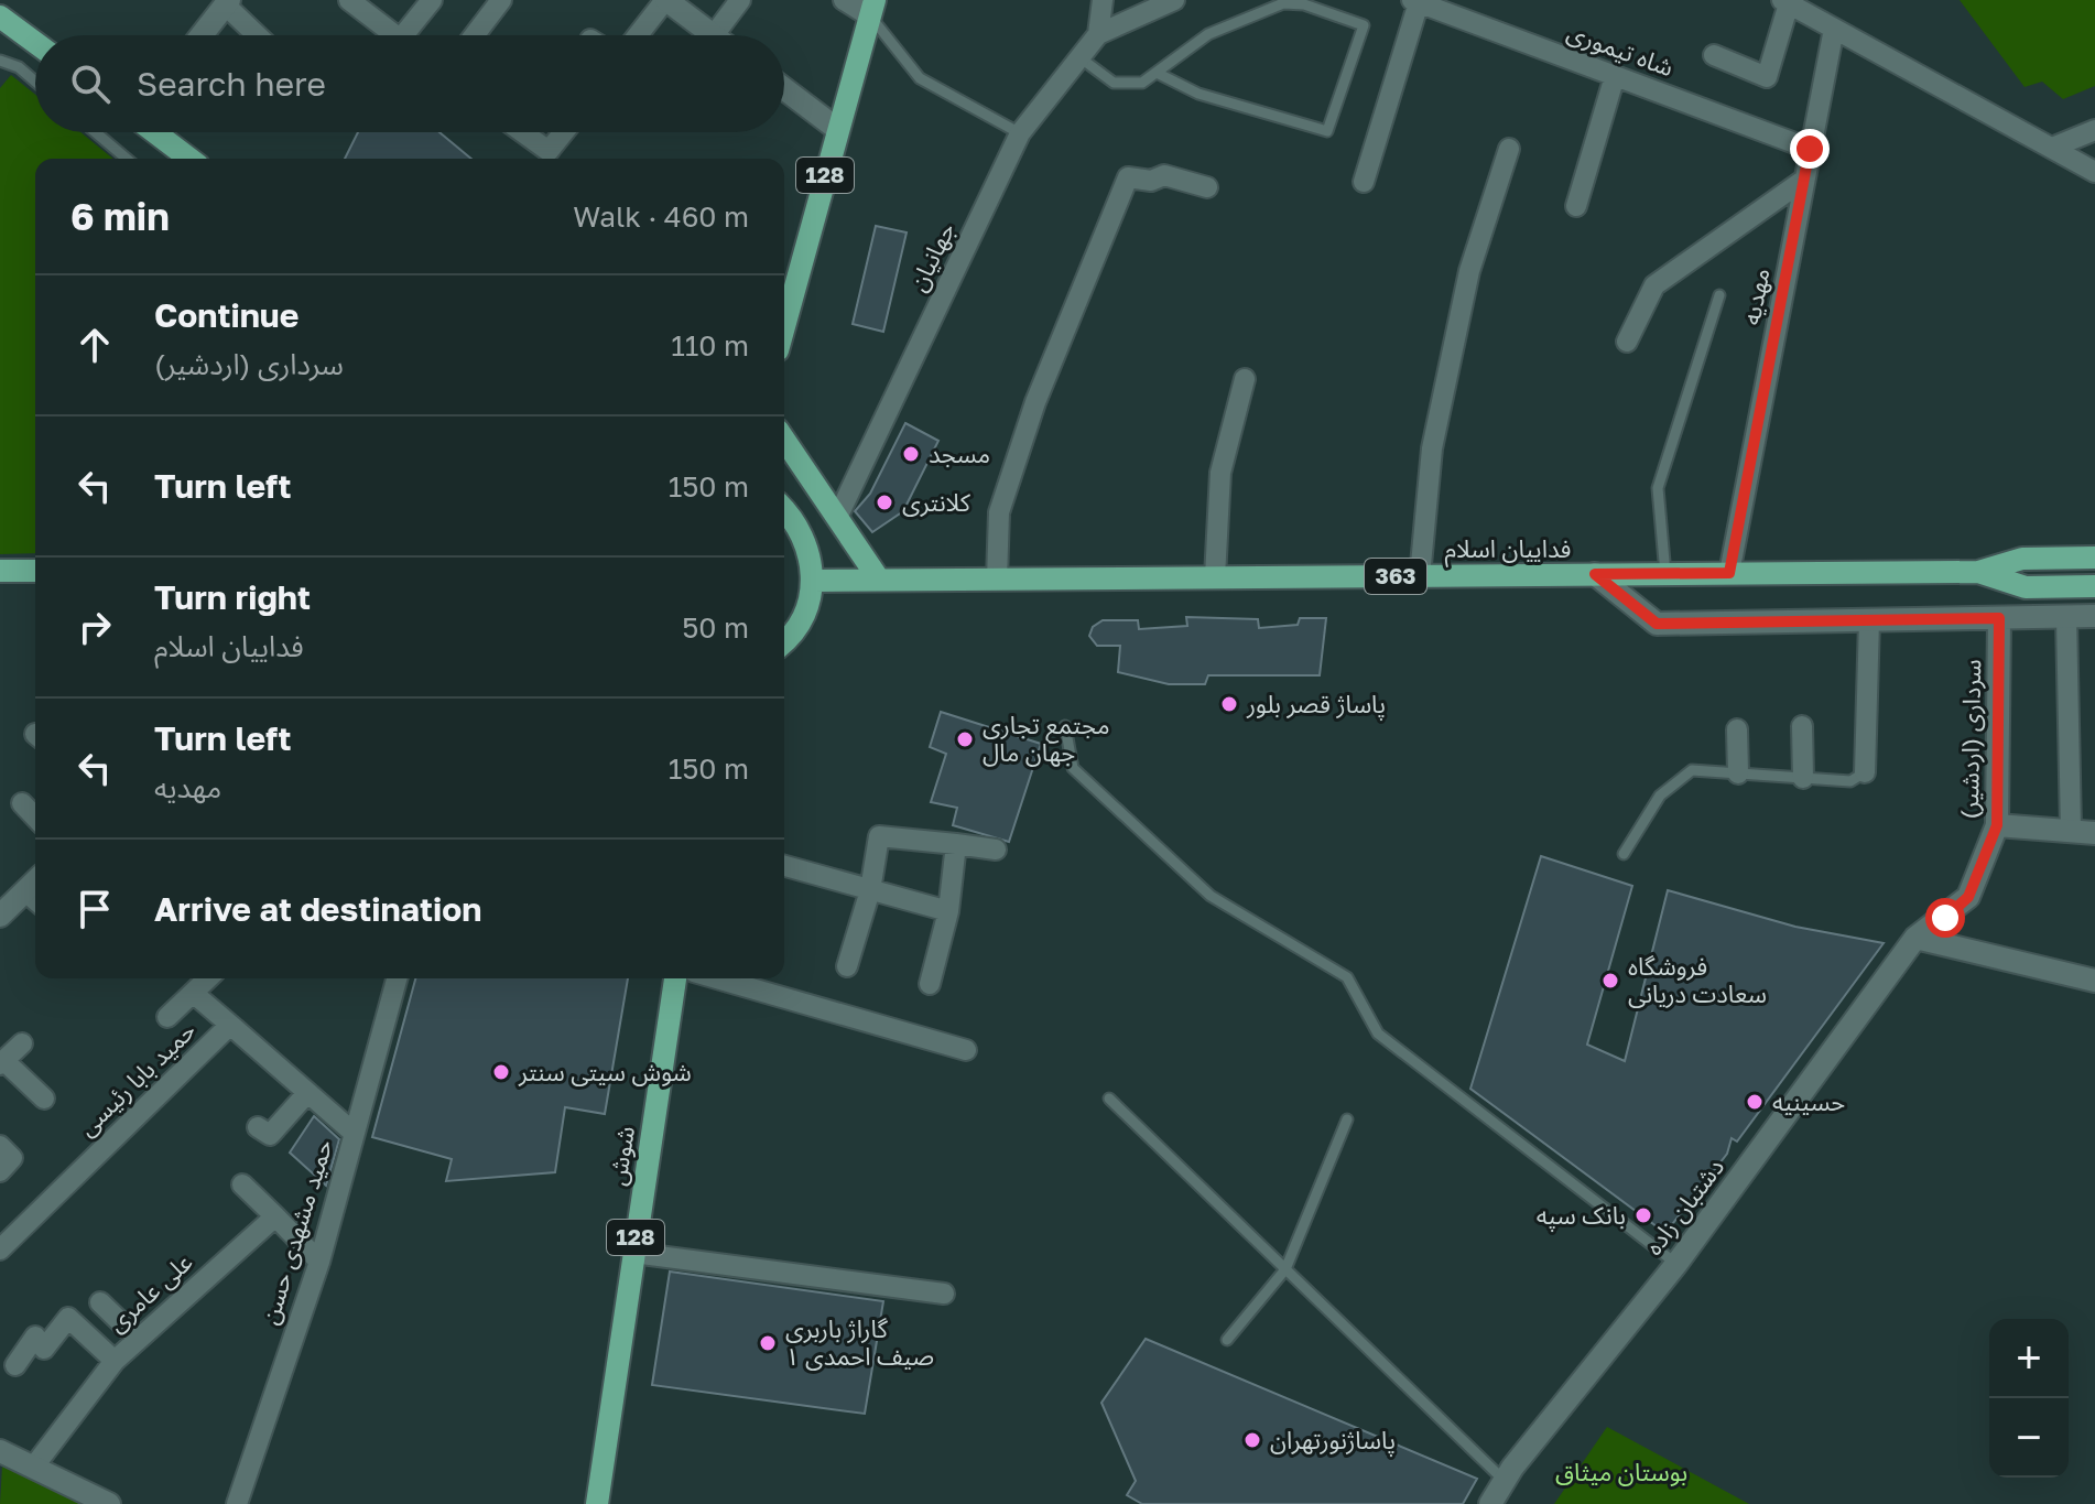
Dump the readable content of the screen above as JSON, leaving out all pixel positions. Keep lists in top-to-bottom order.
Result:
{
  "streets": {
    "main road": [
      "128",
      "فداییان اسلام",
      "363",
      "شوش"
    ],
    "street": [
      "شاه تیموری",
      "جهانیان",
      "مهدیه",
      "سرداری (اردشیر)",
      "حمید بابا رئیسی",
      "دشتبان زاده",
      "حمید مشهدی حسن",
      "علی عامری"
    ]
  },
  "crossings": [
    ["شاه تیموری", "مهدیه"],
    ["مهدیه", "فداییان اسلام"],
    ["سرداری (اردشیر)", "دشتبان زاده"],
    ["حمید بابا رئیسی", "حمید مشهدی حسن"]
  ],
  "parks": ["بوستان میثاق"],
  "places": [
    "مسجد",
    "کلانتری",
    "پاساژ قصر بلور",
    "مجتمع تجاری جهان مال",
    "فروشگاه سعادت دریانی",
    "شوش سیتی سنتر",
    "حسینیه",
    "بانک سپه",
    "گاراژ باربری صیف احمدی ۱",
    "پاساژنورتهران"
  ],
  "page": {
    "search": "Search here",
    "heading": ["6 min", "Walk · 460 m"],
    "list": [
      ["Continue", "سرداری (اردشیر)", "110 m"],
      ["Turn left", "150 m"],
      ["Turn right", "فداییان اسلام", "50 m"],
      ["Turn left", "مهدیه", "150 m"],
      "Arrive at destination"
    ],
    "map_buttons": ["+", "−"]
  }
}
